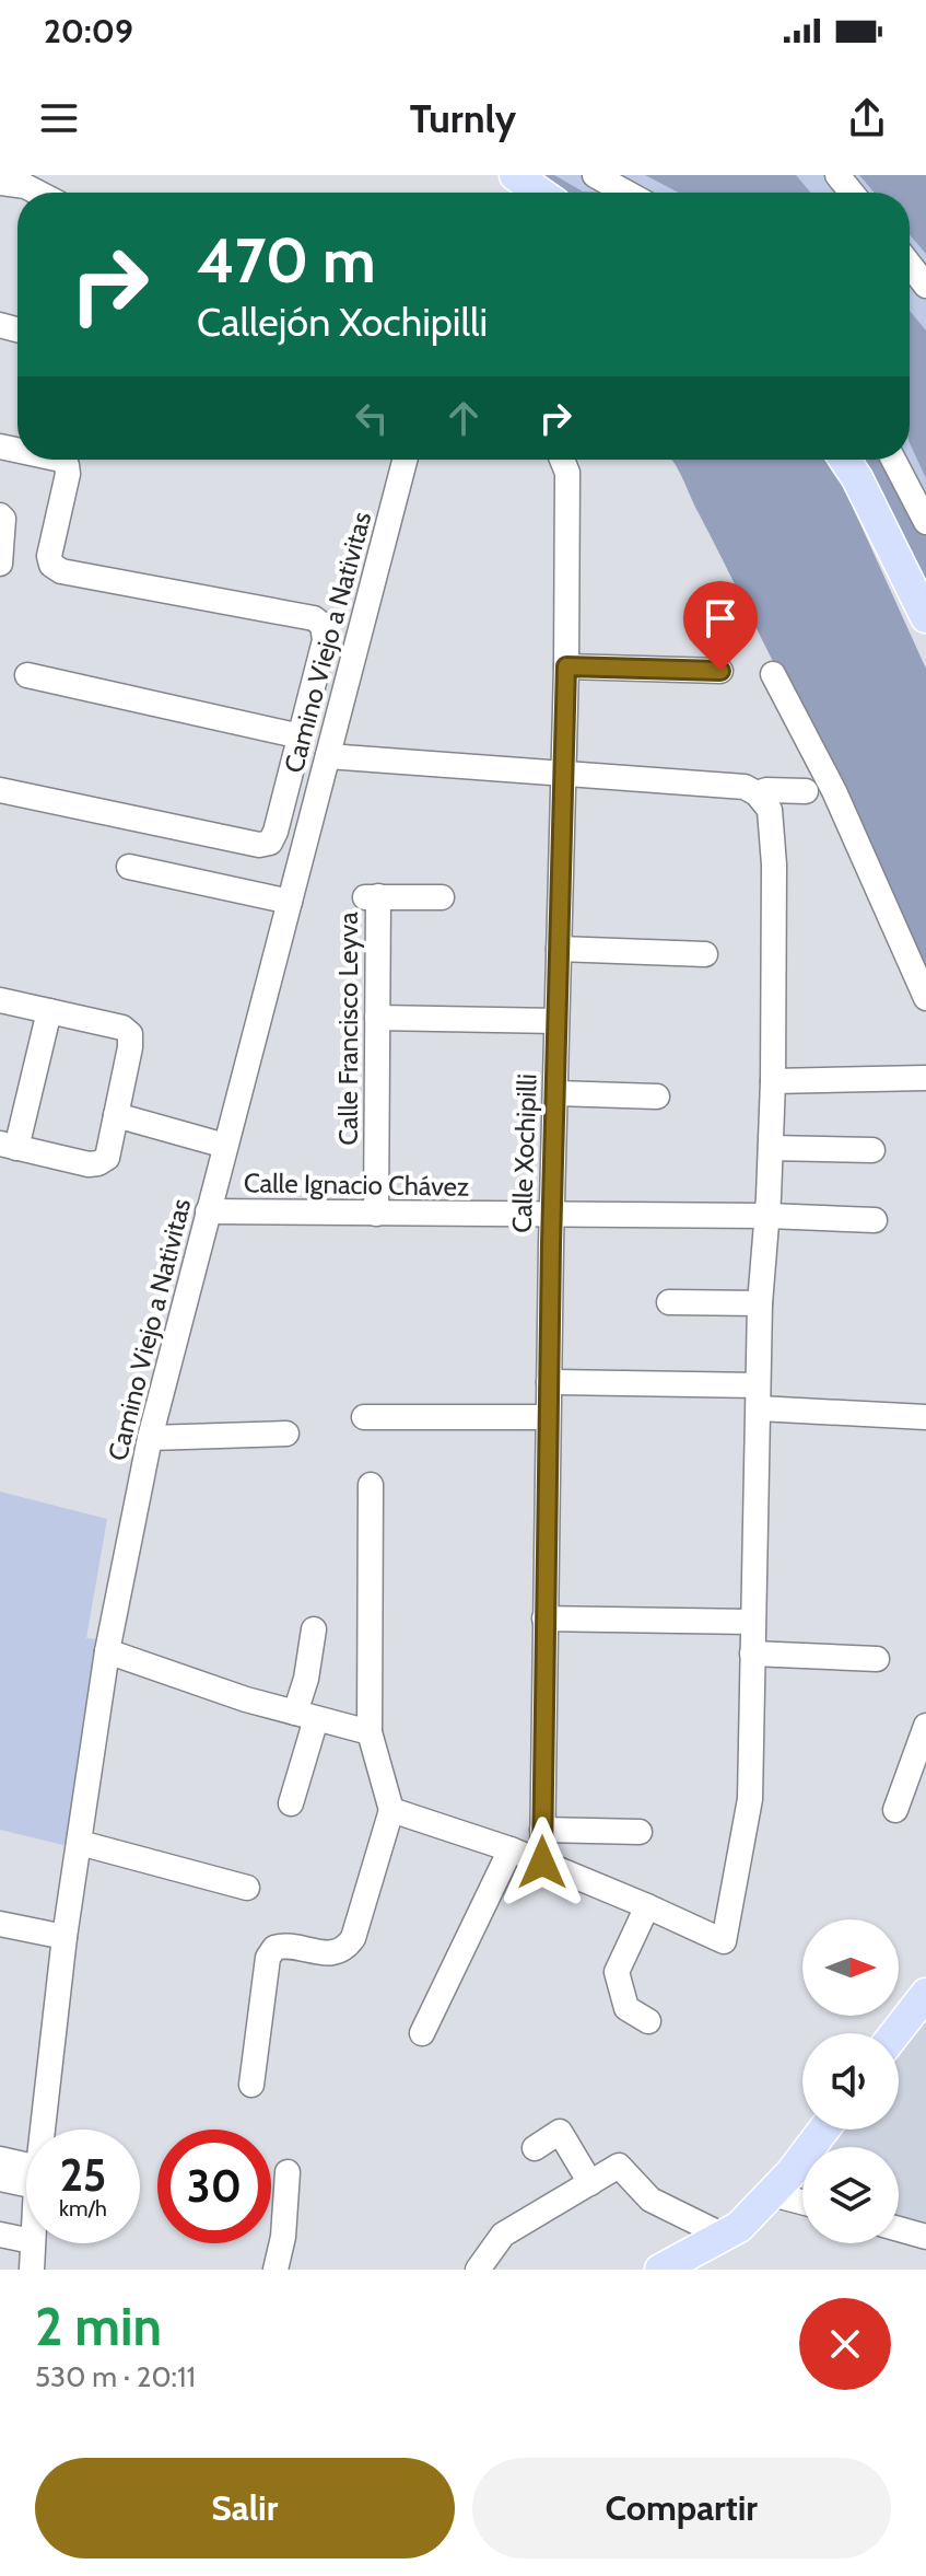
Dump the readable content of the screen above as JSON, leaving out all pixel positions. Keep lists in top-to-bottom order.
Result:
{
  "streets": {
    "street": [
      "Camino Viejo a Nativitas",
      "Calle Francisco Leyva",
      "Calle Xochipilli",
      "Calle Ignacio Chávez"
    ]
  },
  "crossings": [
    ["Camino Viejo a Nativitas", "Calle Ignacio Chávez"],
    ["Calle Francisco Leyva", "Calle Ignacio Chávez"],
    ["Calle Xochipilli", "Calle Ignacio Chávez"]
  ],
  "north": "right",
  "page": {
    "status": "20:09",
    "header": "Turnly",
    "turn": ["470 m", "Callejón Xochipilli"],
    "speed": "25 km/h",
    "limit": "30",
    "heading": ["2 min", "530 m · 20:11"],
    "buttons": ["Salir", "Compartir"]
  }
}
